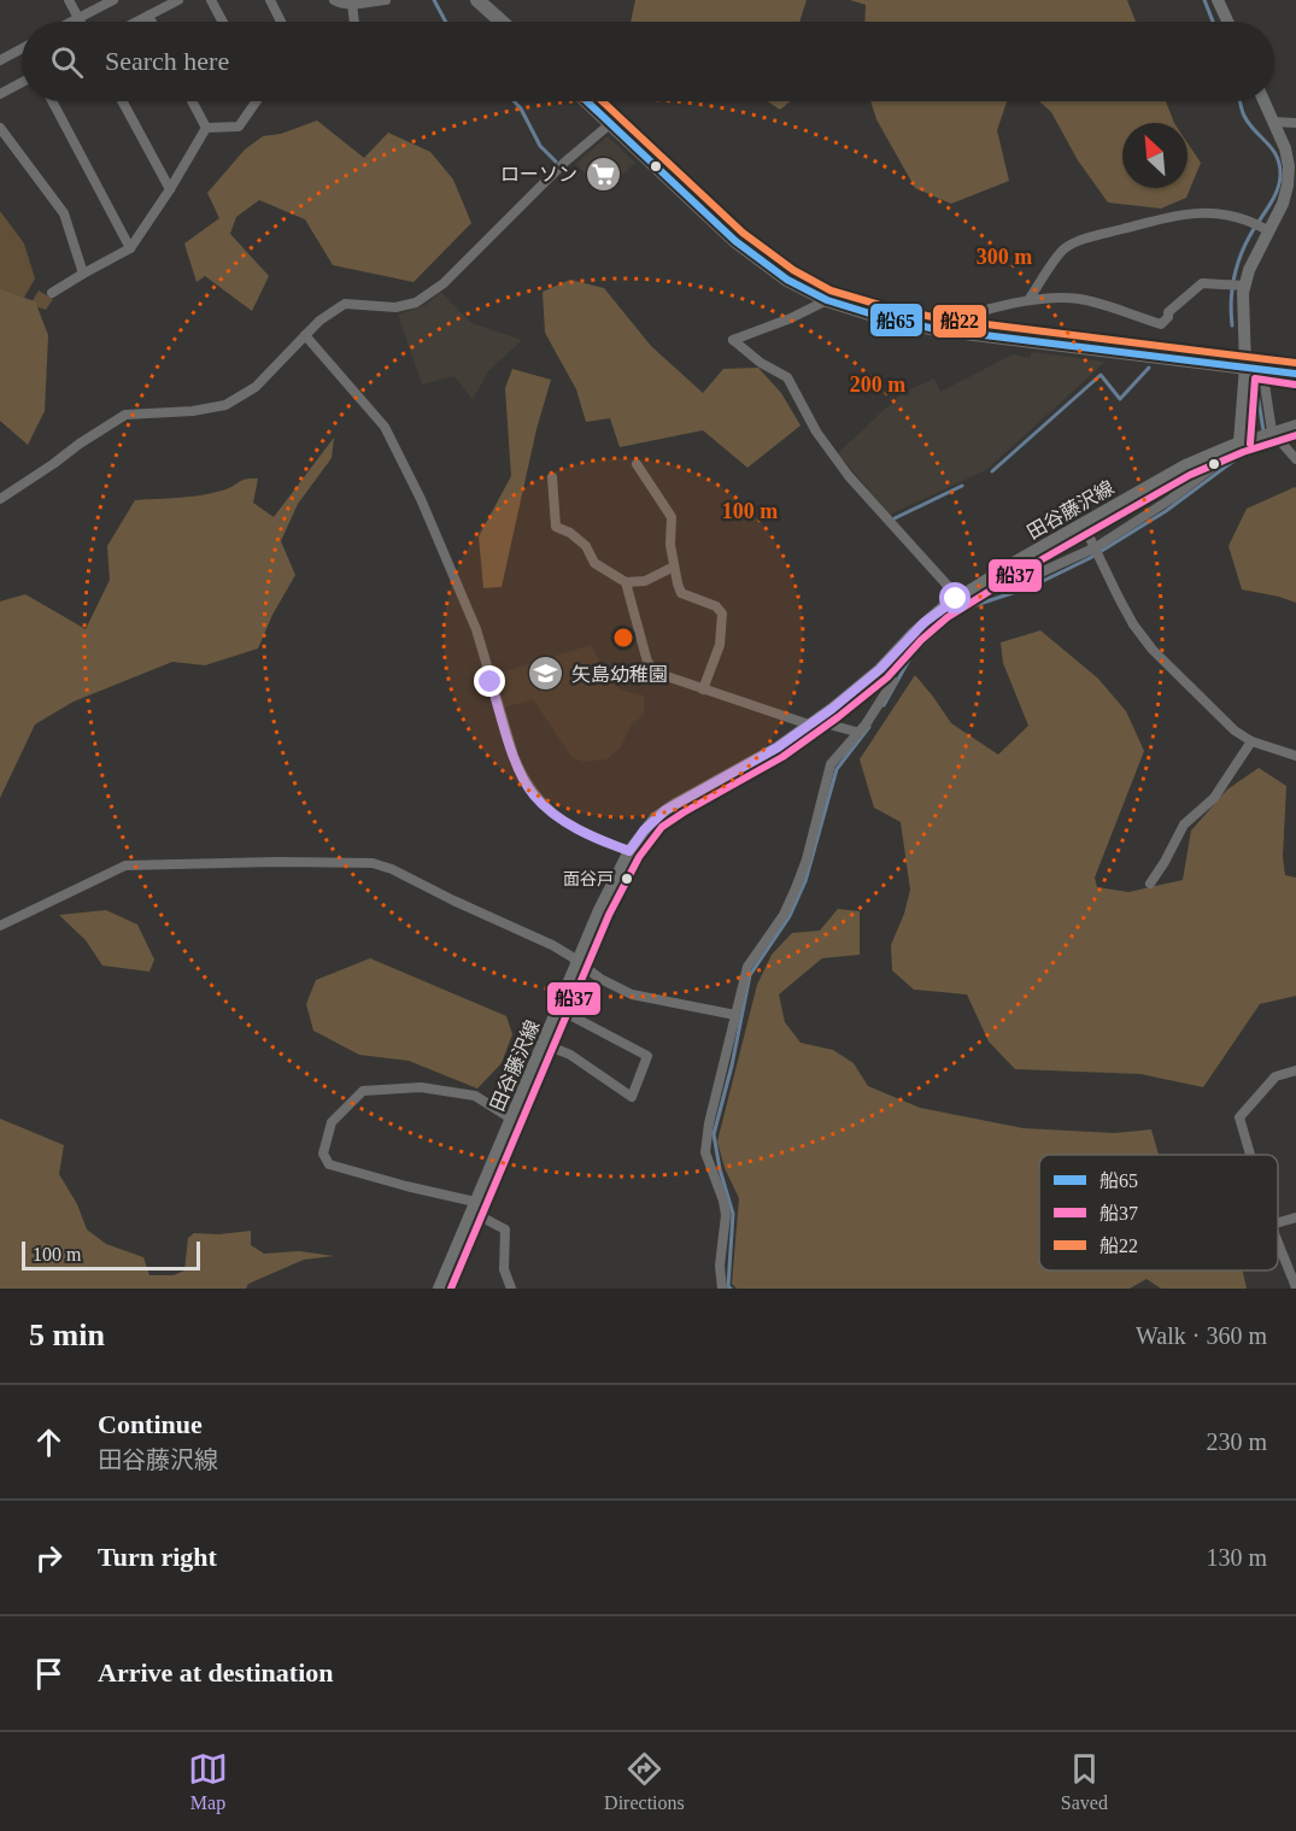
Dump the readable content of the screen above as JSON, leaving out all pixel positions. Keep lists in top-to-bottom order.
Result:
{
  "streets": {
    "main road": ["田谷藤沢線"]
  },
  "places": {
    "supermarket": ["ローソン"],
    "school or university": ["矢島幼稚園"],
    "other": ["面谷戸"]
  },
  "lines": ["transit line 船65", "transit line 船22", "transit line 船37"],
  "legend": ["船65", "船37", "船22"],
  "scale_bar": "100 m",
  "north": "top left",
  "page": {
    "search": "Search here",
    "scale": "100 m",
    "heading": ["5 min", "Walk · 360 m"],
    "list": [
      ["Continue", "田谷藤沢線", "230 m"],
      ["Turn right", "130 m"],
      "Arrive at destination"
    ],
    "nav": ["Map", "Directions", "Saved"]
  },
  "rings": ["300 m", "200 m", "100 m"]
}
